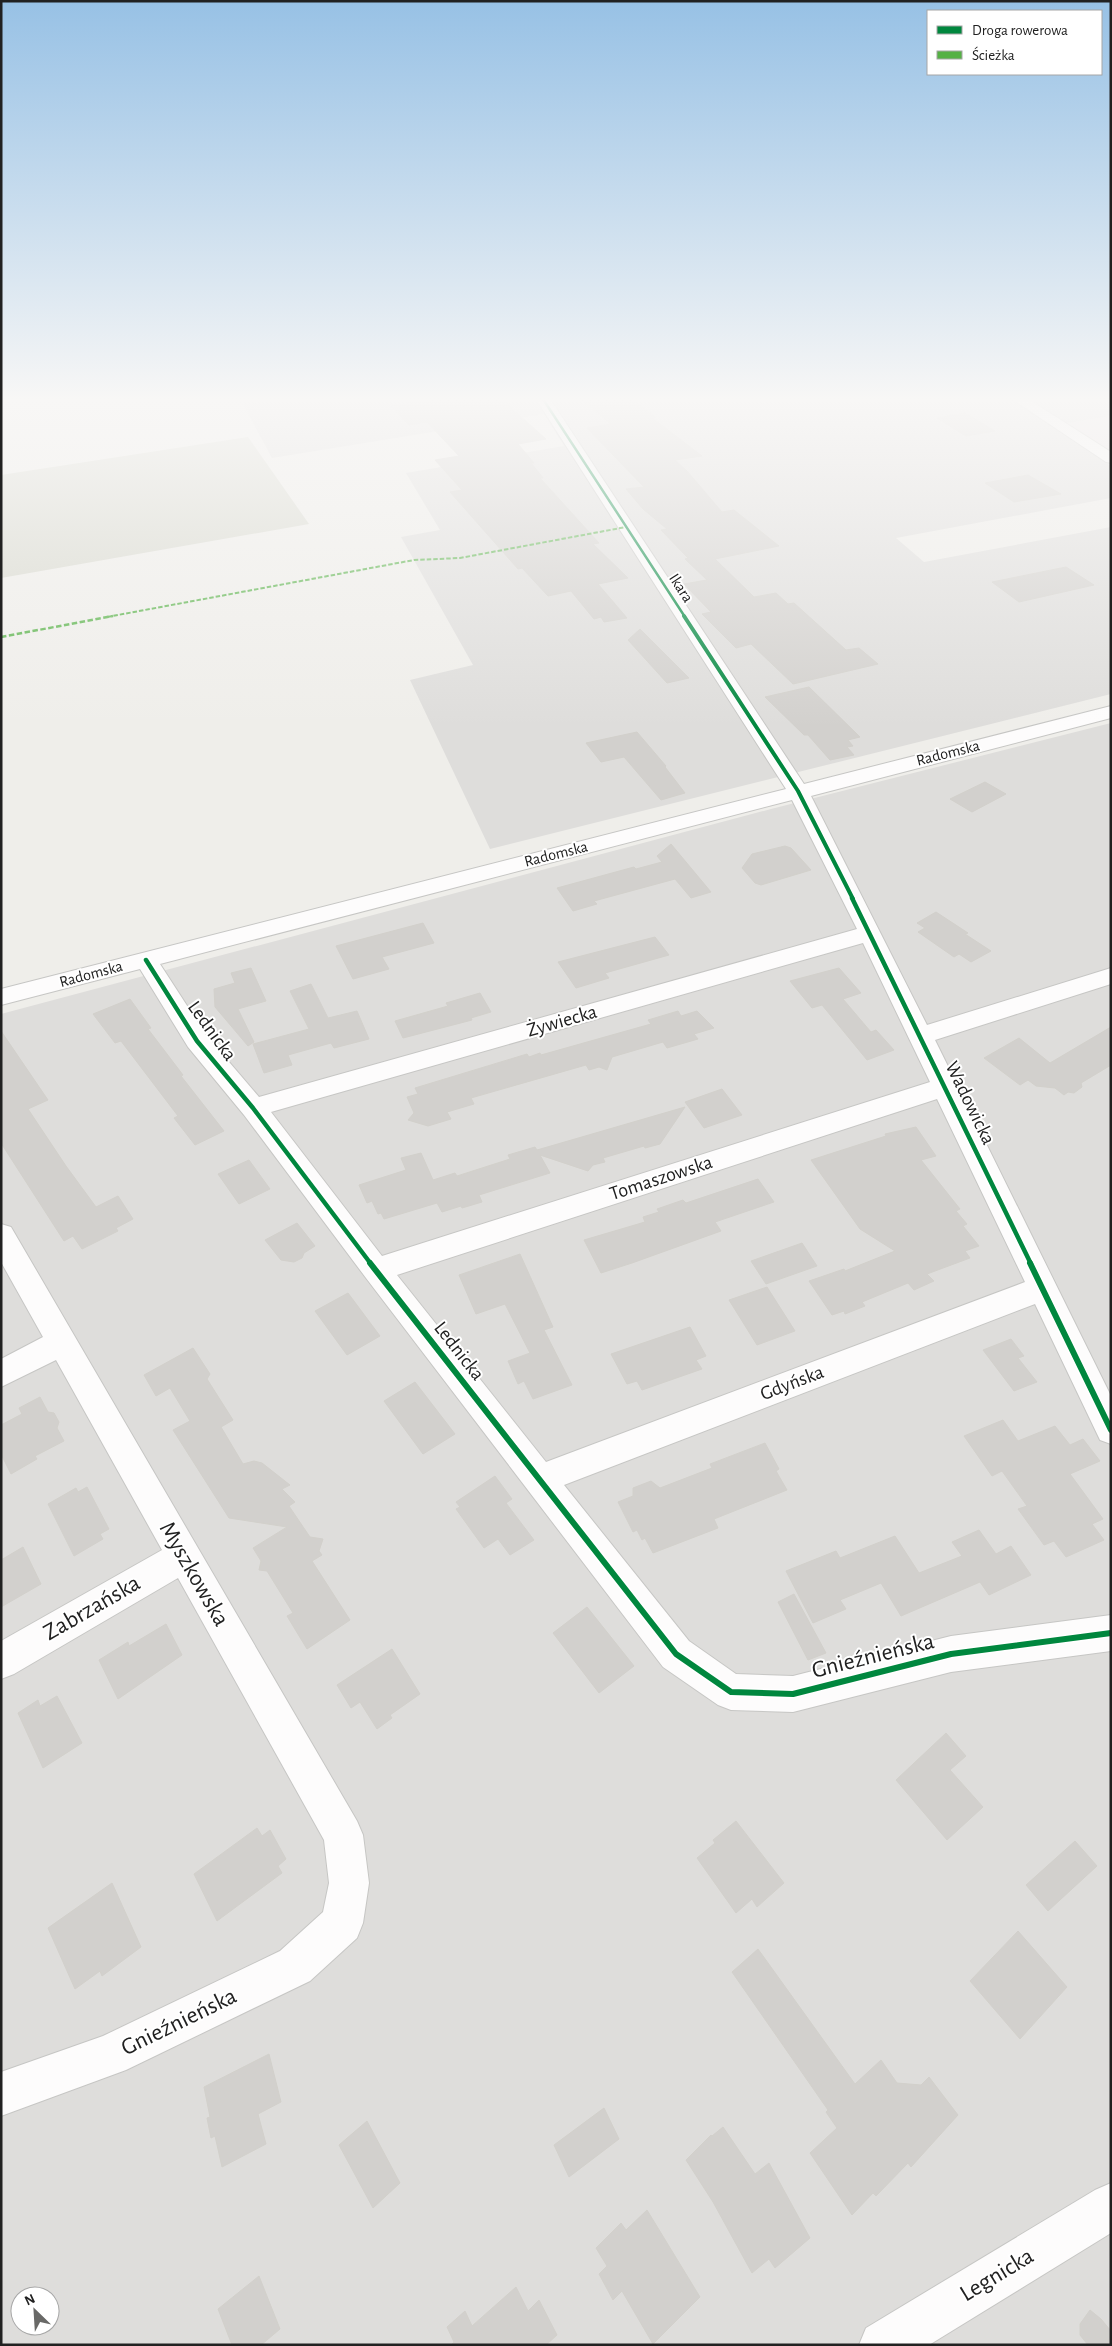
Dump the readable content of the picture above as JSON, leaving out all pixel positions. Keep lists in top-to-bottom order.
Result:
{
  "streets": {
    "street": [
      "Ikara",
      "Radomska",
      "Żywiecka",
      "Lednicka",
      "Wadowicka",
      "Tomaszowska",
      "Gdyńska",
      "Myszkowska",
      "Zabrzańska",
      "Gnieźnieńska",
      "Legnicka"
    ]
  },
  "crossings": [
    ["Ikara", "Radomska"],
    ["Ikara", "Wadowicka"],
    ["Radomska", "Lednicka"],
    ["Radomska", "Wadowicka"],
    ["Żywiecka", "Lednicka"],
    ["Żywiecka", "Wadowicka"],
    ["Lednicka", "Tomaszowska"],
    ["Lednicka", "Gdyńska"],
    ["Lednicka", "Gnieźnieńska"],
    ["Wadowicka", "Tomaszowska"],
    ["Wadowicka", "Gdyńska"],
    ["Myszkowska", "Zabrzańska"],
    ["Myszkowska", "Gnieźnieńska"]
  ],
  "legend": ["Droga rowerowa", "Ścieżka"],
  "north": "top left"
}
